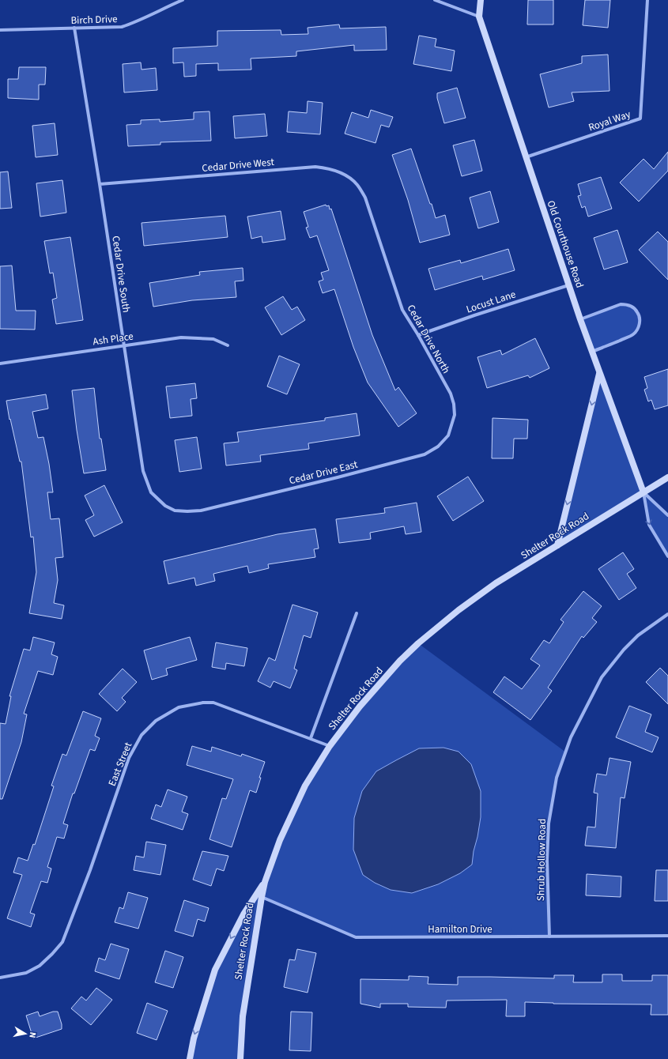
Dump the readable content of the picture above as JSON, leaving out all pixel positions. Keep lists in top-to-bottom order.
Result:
{
  "streets": {
    "main road": ["Old Courthouse Road", "Shelter Rock Road"],
    "street": [
      "Birch Drive",
      "Royal Way",
      "Cedar Drive West",
      "Cedar Drive South",
      "Locust Lane",
      "Ash Place",
      "Cedar Drive North",
      "Cedar Drive East",
      "East Street",
      "Shrub Hollow Road",
      "Hamilton Drive"
    ]
  },
  "crossings": [
    ["Birch Drive", "Cedar Drive South"],
    ["Royal Way", "Old Courthouse Road"],
    ["Cedar Drive West", "Cedar Drive South"],
    ["Cedar Drive West", "Cedar Drive North"],
    ["Old Courthouse Road", "Locust Lane"],
    ["Old Courthouse Road", "Shelter Rock Road"],
    ["Cedar Drive South", "Ash Place"],
    ["Cedar Drive South", "Cedar Drive East"],
    ["Locust Lane", "Cedar Drive North"],
    ["Cedar Drive North", "Cedar Drive East"],
    ["Shelter Rock Road", "East Street"],
    ["Shelter Rock Road", "Hamilton Drive"],
    ["Shrub Hollow Road", "Hamilton Drive"]
  ],
  "north": "right"
}
